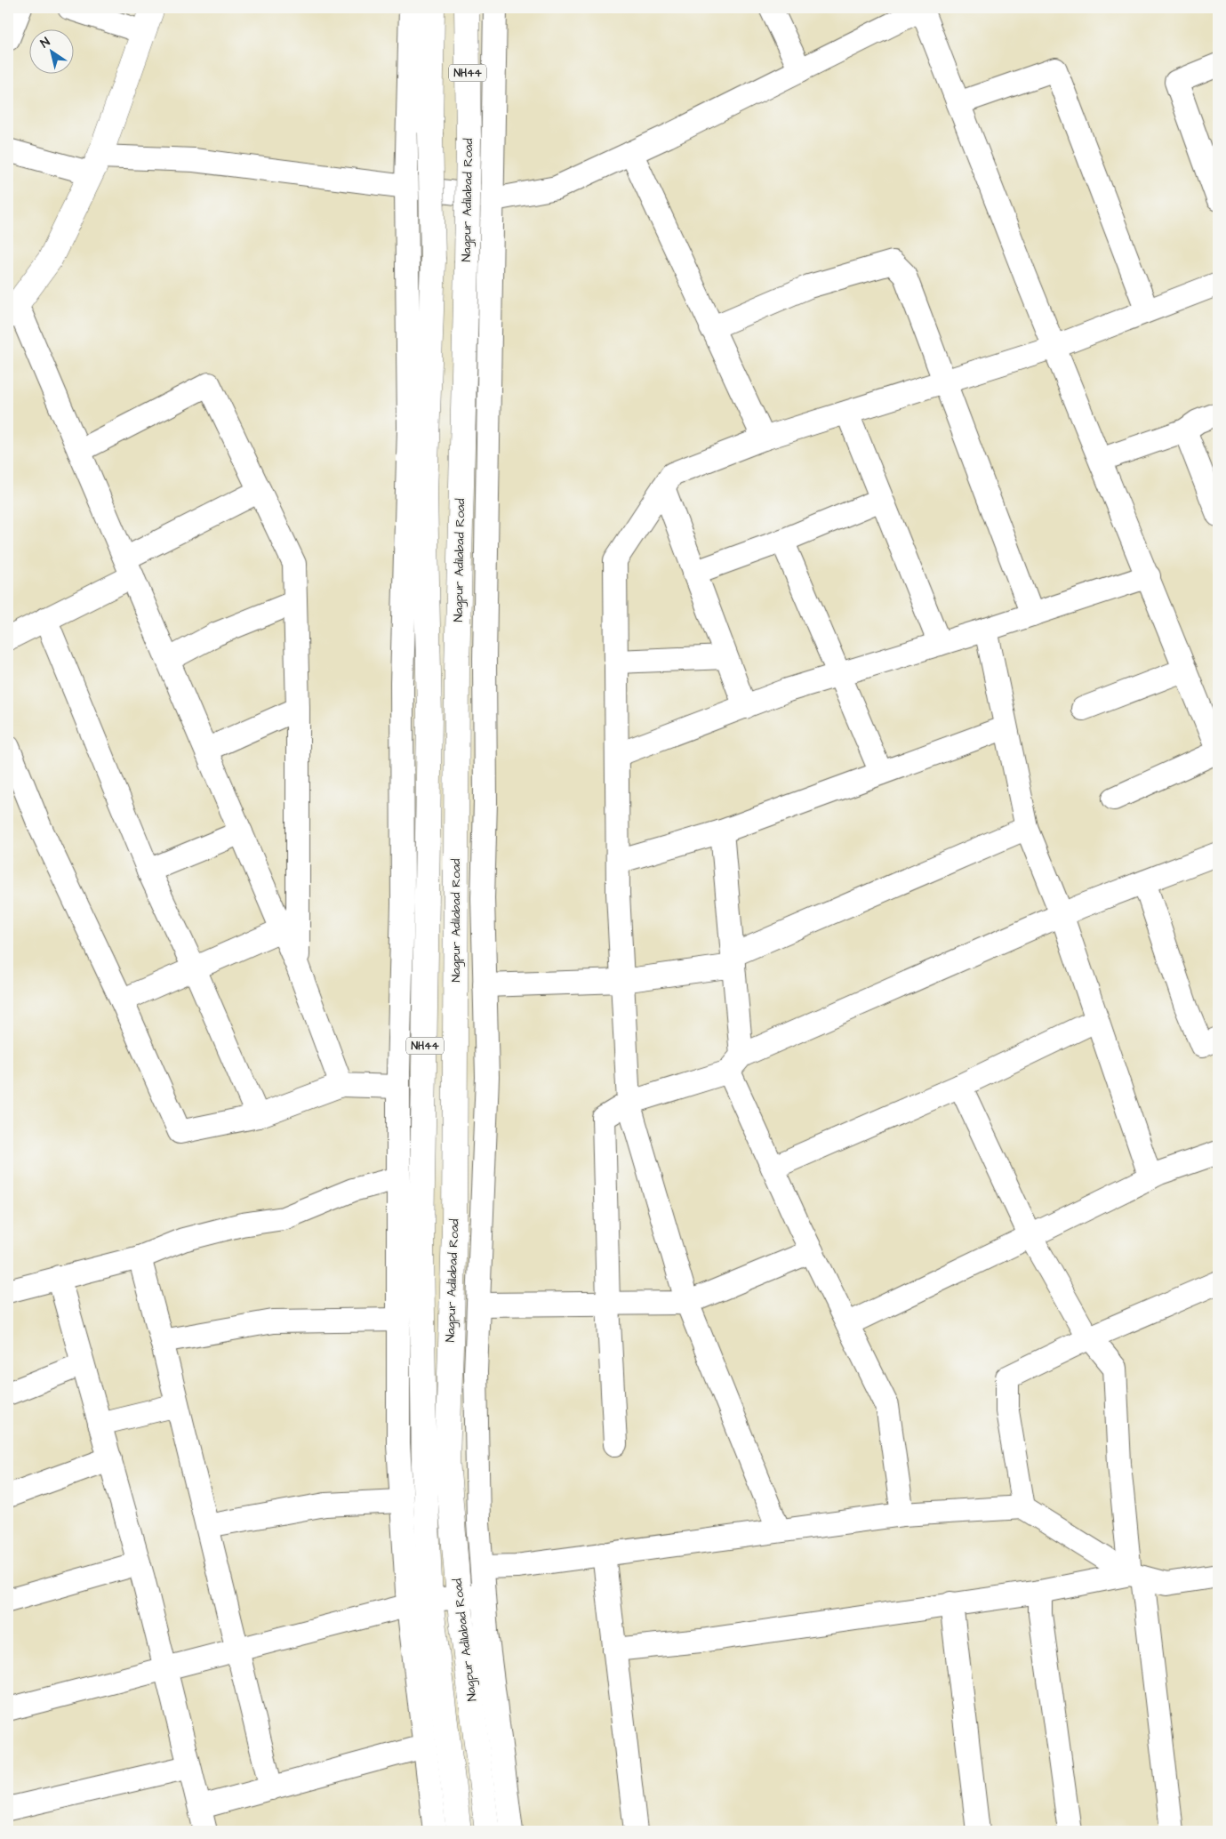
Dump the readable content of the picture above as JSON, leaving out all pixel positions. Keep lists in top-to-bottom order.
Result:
{
  "streets": {
    "main road": ["NH44", "Nagpur Adilabad Road"]
  },
  "north": "top left"
}
